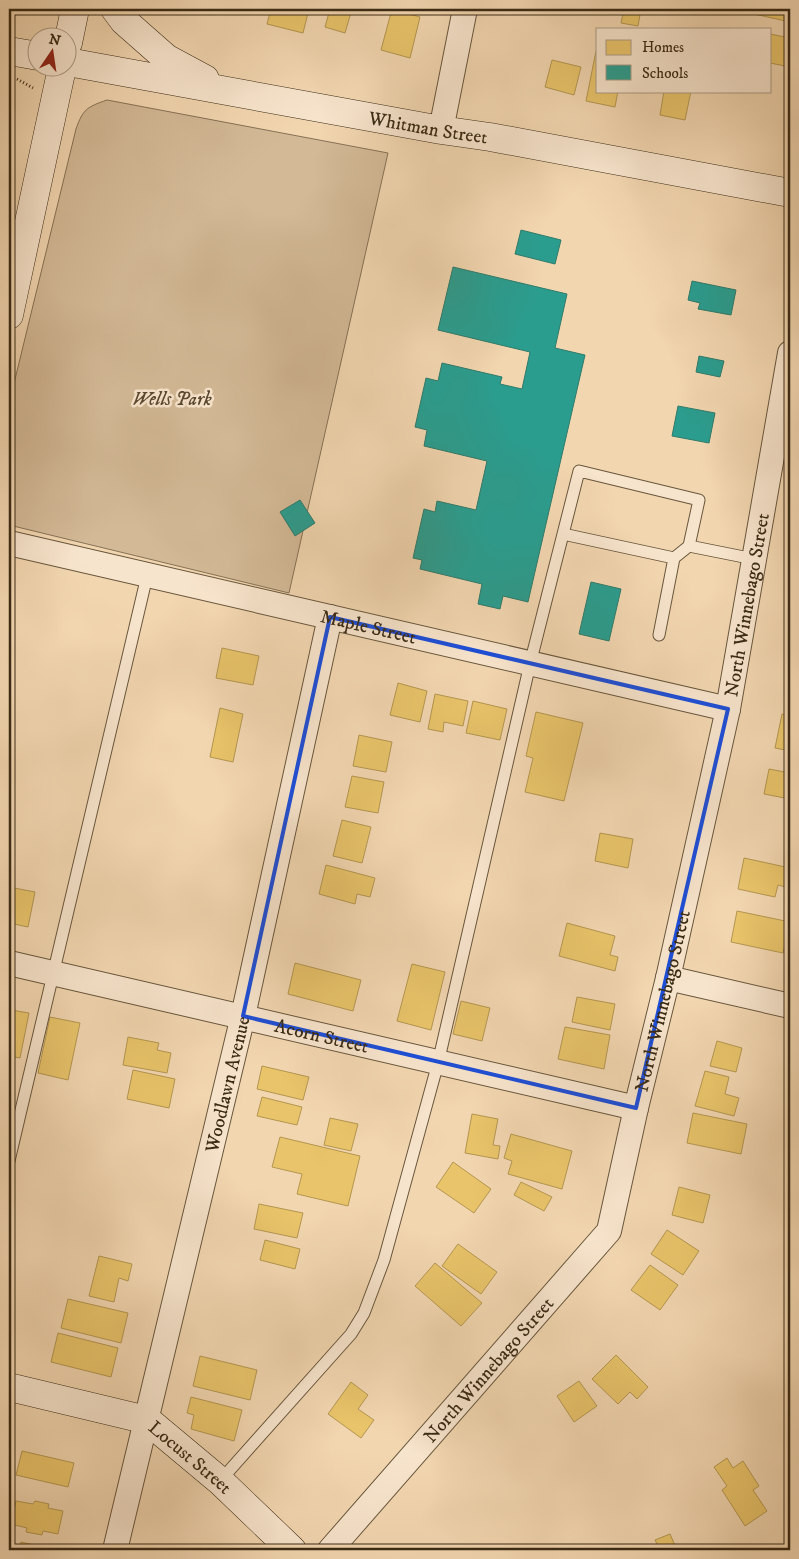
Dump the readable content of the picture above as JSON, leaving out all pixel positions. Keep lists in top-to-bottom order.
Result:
{
  "streets": {
    "main road": ["Whitman Street", "Locust Street"],
    "street": [
      "North Winnebago Street",
      "Maple Street",
      "Acorn Street",
      "Woodlawn Avenue"
    ]
  },
  "crossings": [
    ["North Winnebago Street", "Maple Street"],
    ["North Winnebago Street", "Acorn Street"],
    ["Maple Street", "Woodlawn Avenue"],
    ["Acorn Street", "Woodlawn Avenue"],
    ["Woodlawn Avenue", "Locust Street"]
  ],
  "parks": ["Wells Park"],
  "legend": ["Homes", "Schools"],
  "north": "top"
}
